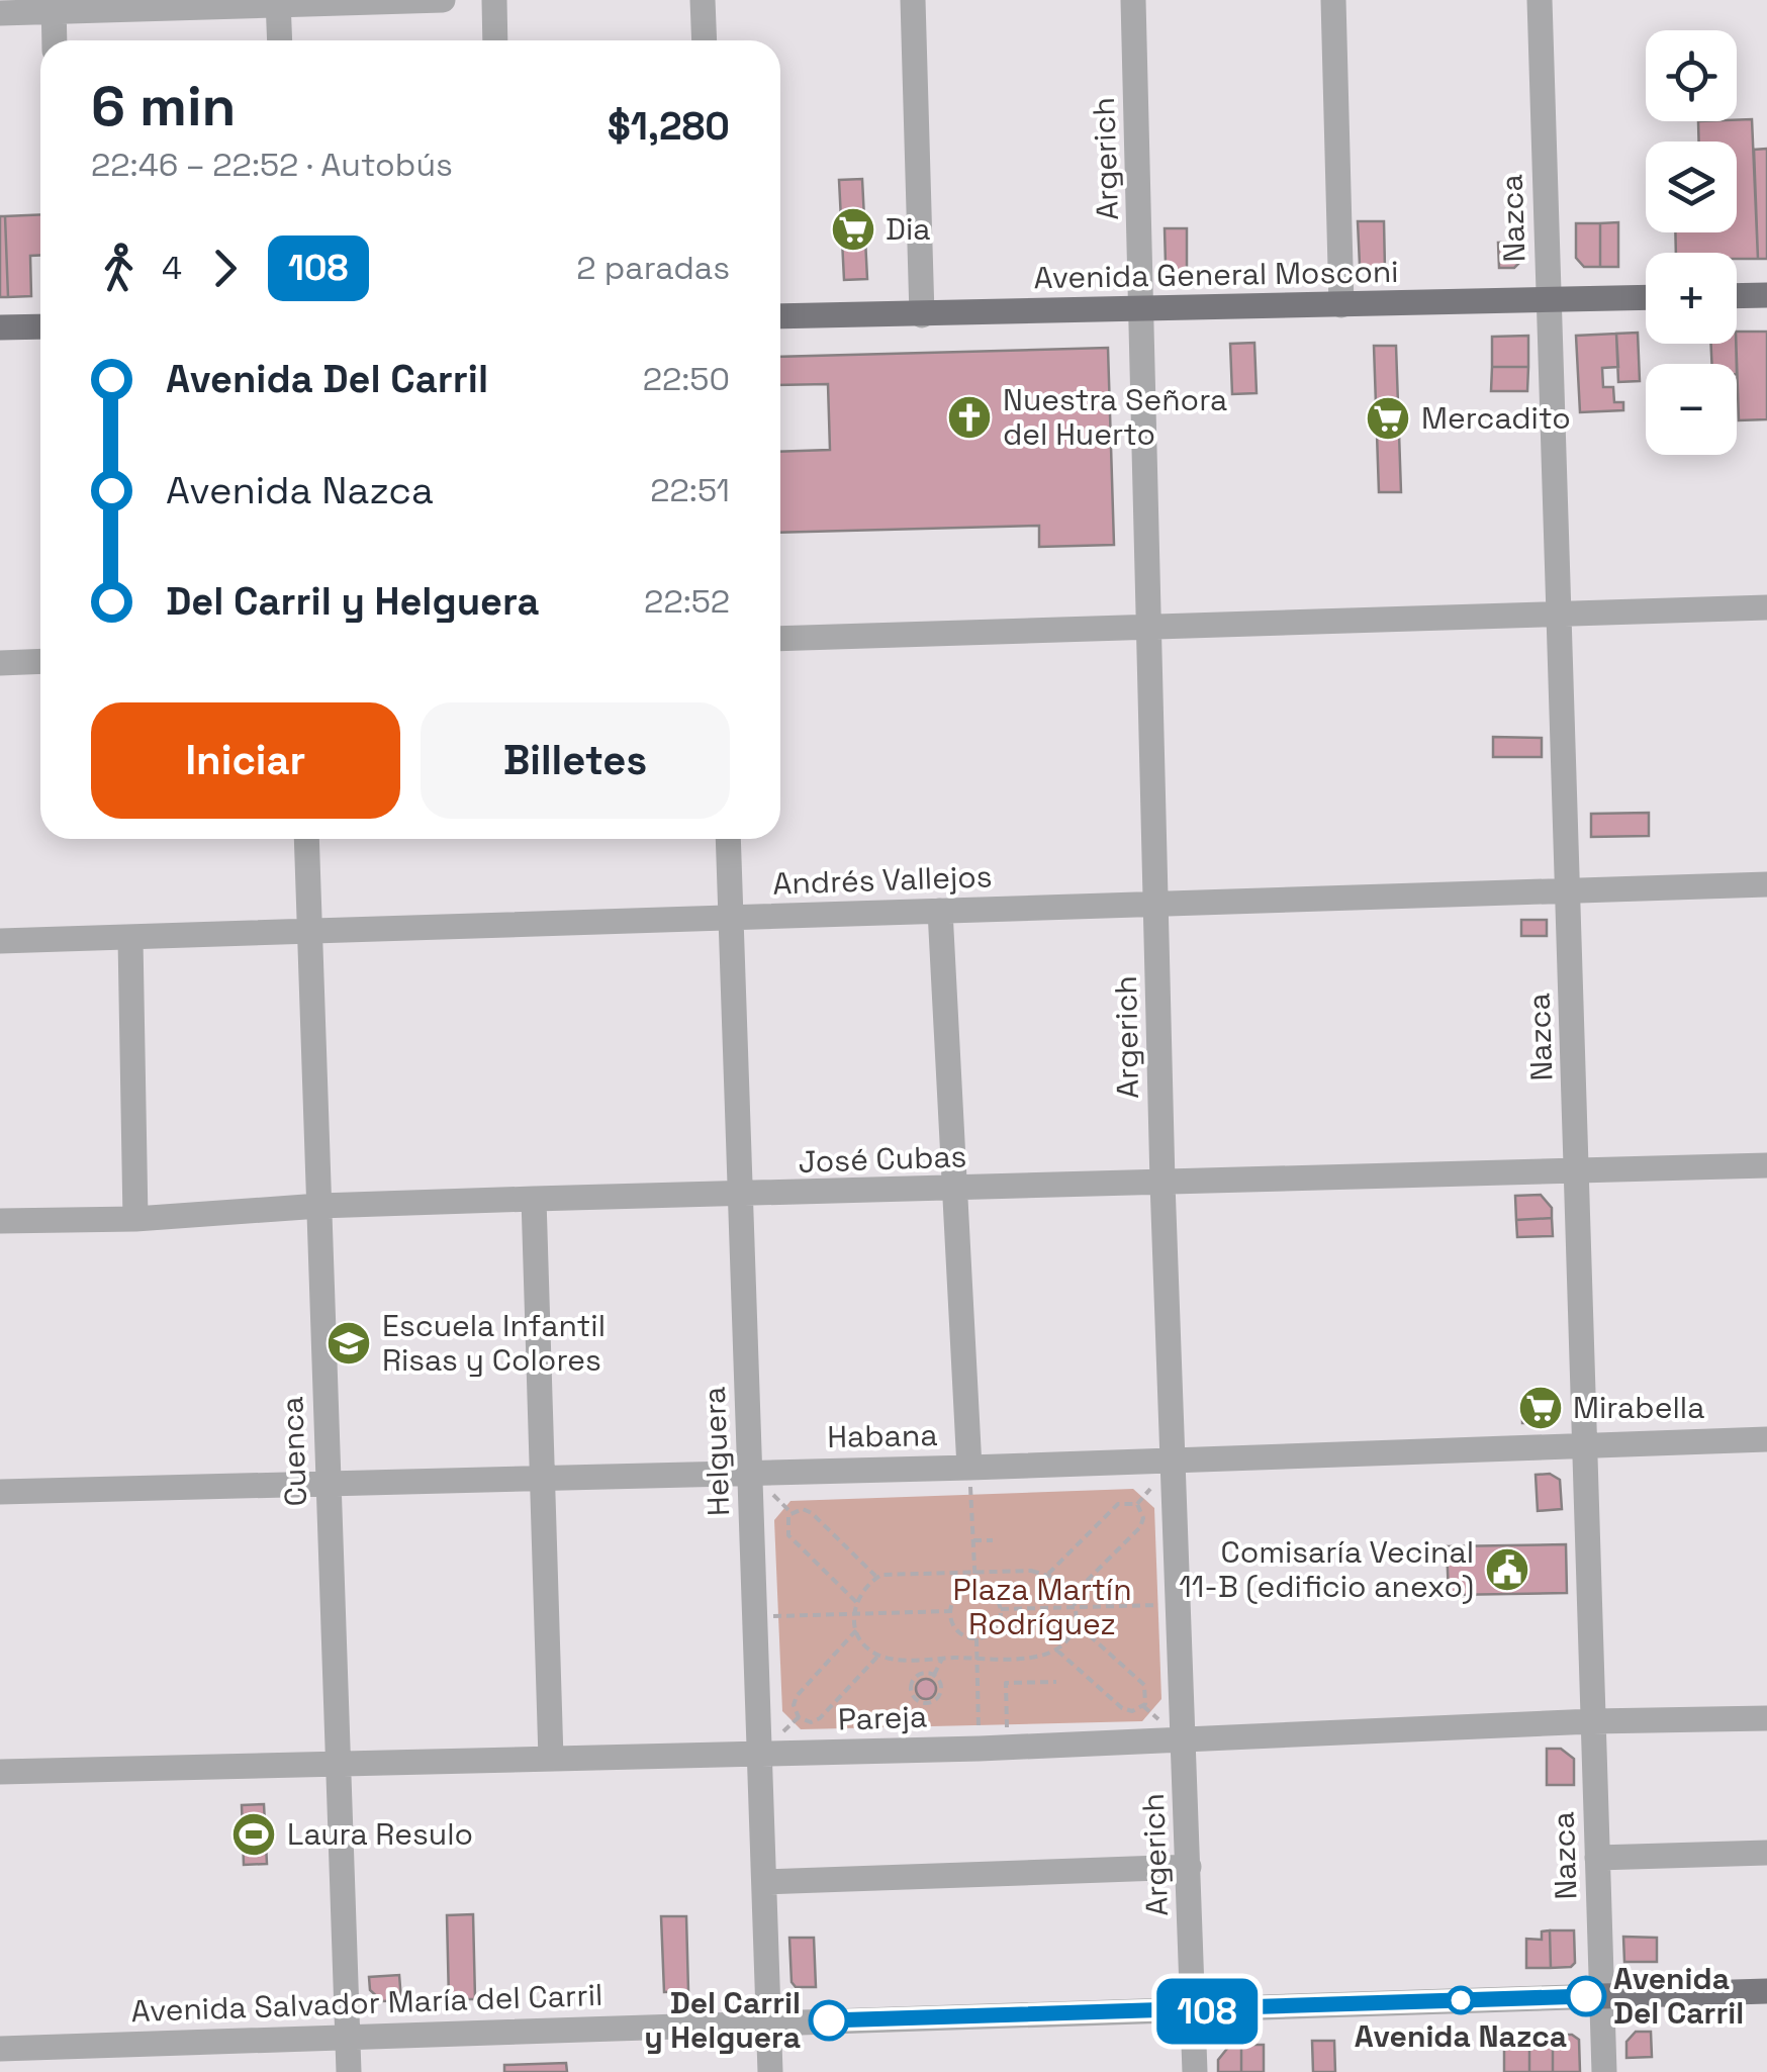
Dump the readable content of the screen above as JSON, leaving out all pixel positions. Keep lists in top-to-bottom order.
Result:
{
  "streets": {
    "main road": ["Avenida General Mosconi", "Avenida Salvador María del Carril"],
    "street": [
      "Argerich",
      "Nazca",
      "Andrés Vallejos",
      "José Cubas",
      "Habana",
      "Cuenca",
      "Helguera",
      "Pareja"
    ]
  },
  "crossings": [
    ["Argerich", "Avenida General Mosconi"],
    ["Argerich", "Andrés Vallejos"],
    ["Argerich", "José Cubas"],
    ["Argerich", "Habana"],
    ["Argerich", "Pareja"],
    ["Argerich", "Avenida Salvador María del Carril"],
    ["Nazca", "Avenida General Mosconi"],
    ["Nazca", "Andrés Vallejos"],
    ["Nazca", "José Cubas"],
    ["Nazca", "Habana"],
    ["Nazca", "Pareja"],
    ["Nazca", "Avenida Salvador María del Carril"],
    ["Andrés Vallejos", "Cuenca"],
    ["Andrés Vallejos", "Helguera"],
    ["José Cubas", "Cuenca"],
    ["José Cubas", "Helguera"],
    ["Habana", "Cuenca"],
    ["Habana", "Helguera"],
    ["Cuenca", "Pareja"],
    ["Cuenca", "Avenida Salvador María del Carril"],
    ["Helguera", "Pareja"],
    ["Helguera", "Avenida Salvador María del Carril"]
  ],
  "parks": ["Plaza Martín Rodríguez"],
  "places": {
    "supermarket": ["Dia", "Mercadito", "Mirabella"],
    "church": ["Nuestra Señora del Huerto"],
    "school or university": ["Escuela Infantil Risas y Colores"],
    "public building": ["Comisaría Vecinal 11-B (edificio anexo)"],
    "sports": ["Laura Resulo"],
    "other": ["Avenida Del Carril", "Avenida Nazca", "Del Carril y Helguera"]
  },
  "lines": ["bus line 108"],
  "page": {
    "on_map": "108",
    "map_buttons": ["+", "−"],
    "heading": ["6 min", "22:46 – 22:52 · Autobús", "$1,280"],
    "legs": ["4", "108", "2 paradas"],
    "list": [
      {
        "name": "Avenida Del Carril",
        "value": "22:50"
      },
      {
        "name": "Avenida Nazca",
        "value": "22:51"
      },
      {
        "name": "Del Carril y Helguera",
        "value": "22:52"
      }
    ],
    "buttons": ["Iniciar", "Billetes"]
  }
}
